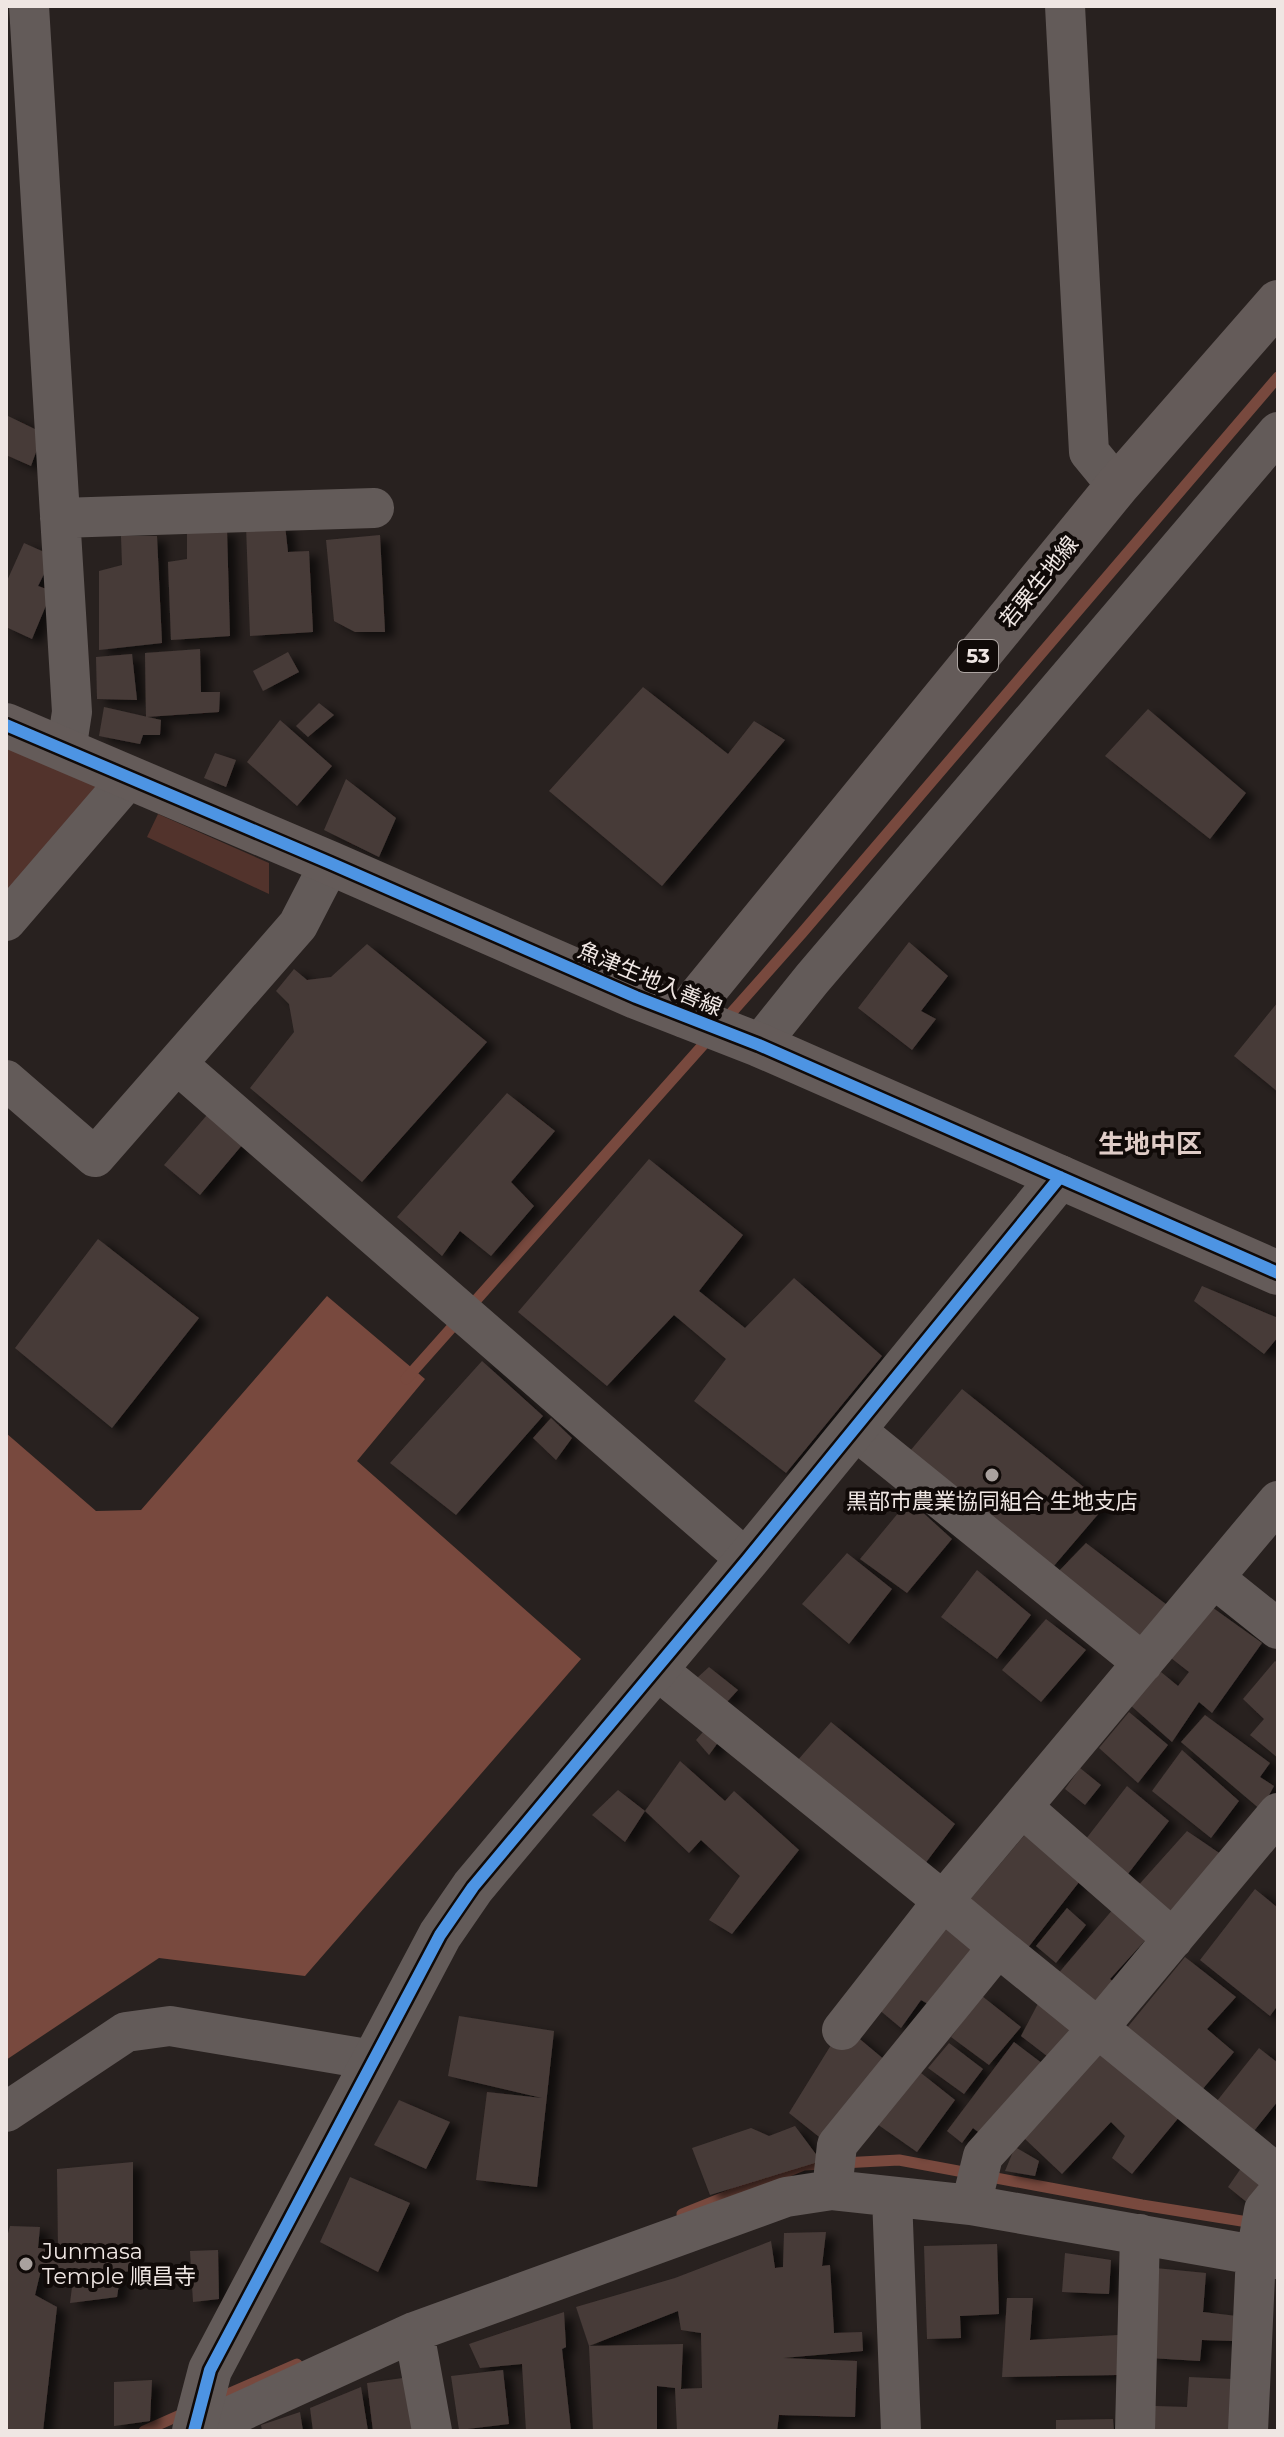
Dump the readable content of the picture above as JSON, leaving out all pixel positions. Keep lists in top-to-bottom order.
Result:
{
  "streets": {
    "main road": ["若栗生地線", "53", "魚津生地入善線"]
  },
  "crossings": [
    ["若栗生地線", "魚津生地入善線"]
  ],
  "districts": ["生地中区"],
  "places": ["黒部市農業協同組合 生地支店", "Junmasa Temple 順昌寺"]
}
